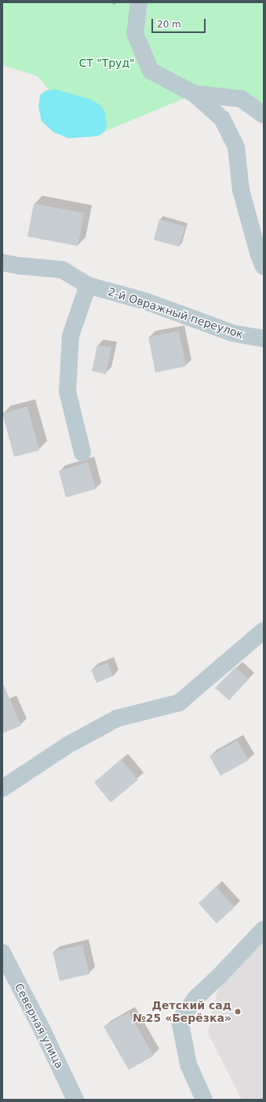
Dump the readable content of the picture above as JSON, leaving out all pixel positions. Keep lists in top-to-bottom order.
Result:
{
  "streets": {
    "street": ["2-й Овражный переулок", "Северная улица"]
  },
  "parks": ["СТ \"Труд\""],
  "places": ["Детский сад №25 «Берёзка»"],
  "scale_bar": "20 m"
}
